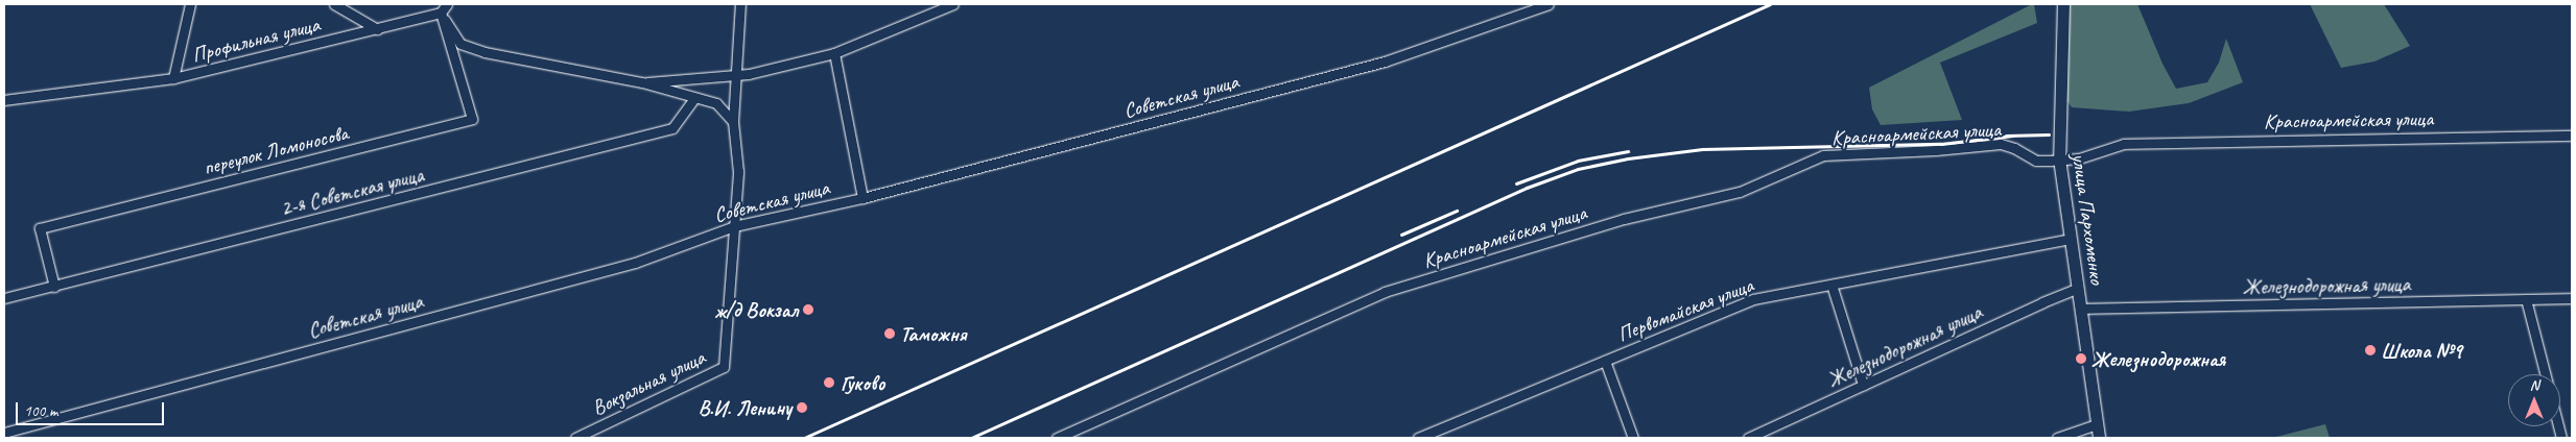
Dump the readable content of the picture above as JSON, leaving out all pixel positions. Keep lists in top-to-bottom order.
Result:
{
  "streets": {
    "street": [
      "Профильная улица",
      "Советская улица",
      "Красноармейская улица",
      "переулок Ломоносова",
      "2-я Советская улица",
      "улица Пархоменко",
      "Железнодорожная улица",
      "Первомайская улица",
      "Вокзальная улица"
    ]
  },
  "crossings": [
    ["Профильная улица", "переулок Ломоносова"],
    ["Советская улица", "Вокзальная улица"],
    ["Красноармейская улица", "улица Пархоменко"],
    ["переулок Ломоносова", "2-я Советская улица"],
    ["улица Пархоменко", "Железнодорожная улица"],
    ["улица Пархоменко", "Первомайская улица"]
  ],
  "places": [
    "ж/д Вокзал",
    "Таможня",
    "Школа №9",
    "Железнодорожная",
    "Гуково",
    "В.И. Ленину"
  ],
  "scale_bar": "100 m",
  "north": "top"
}
